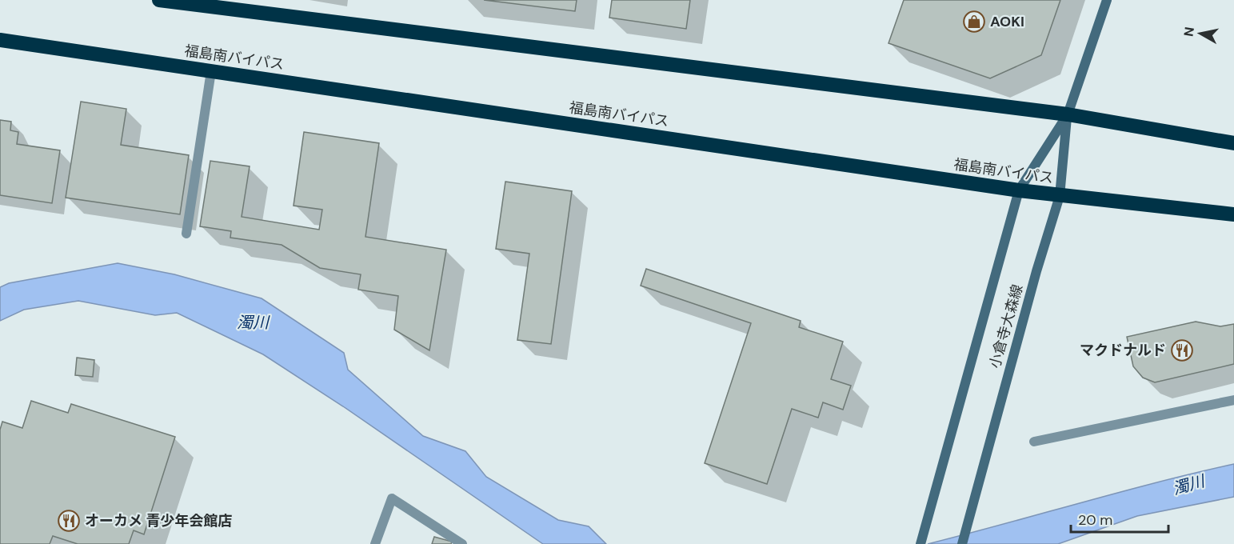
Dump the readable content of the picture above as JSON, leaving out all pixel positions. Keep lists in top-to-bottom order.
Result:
{
  "streets": {
    "highway": ["福島南バイパス"],
    "street": ["小倉寺大森線"]
  },
  "crossings": [
    ["福島南バイパス", "小倉寺大森線"]
  ],
  "water": ["濁川"],
  "places": {
    "shop": ["AOKI"],
    "restaurant": ["マクドナルド", "オーカメ 青少年会館店"]
  },
  "scale_bar": "20 m",
  "north": "left"
}
